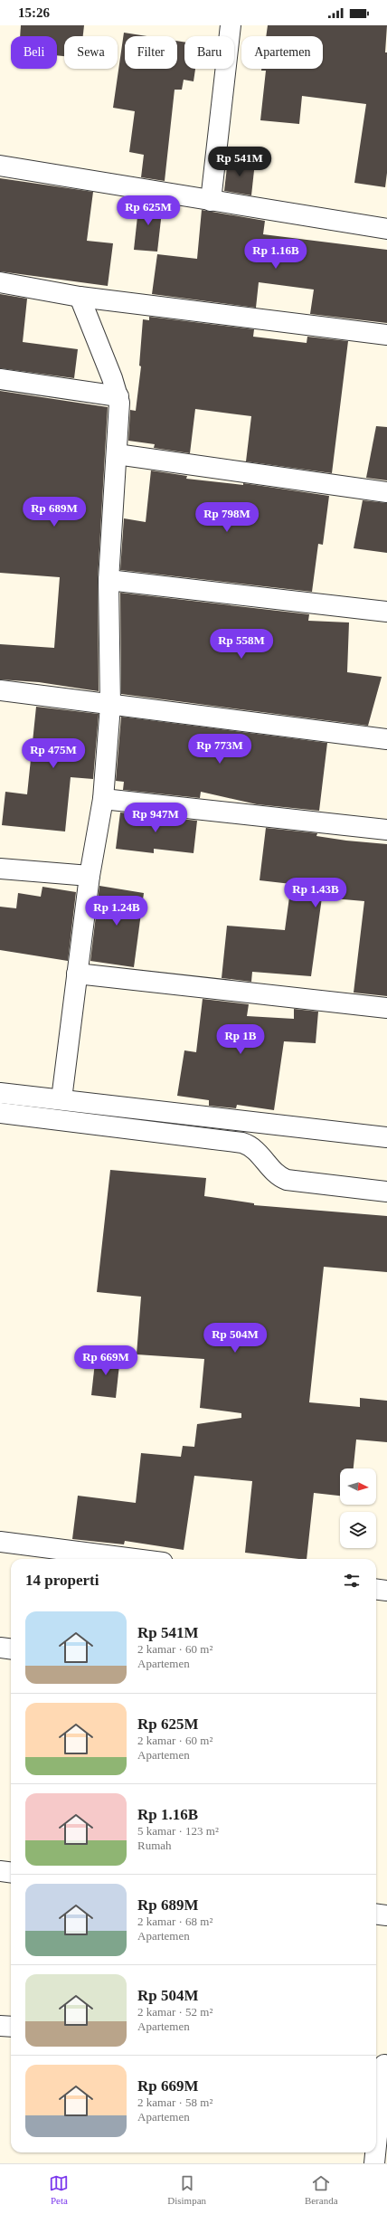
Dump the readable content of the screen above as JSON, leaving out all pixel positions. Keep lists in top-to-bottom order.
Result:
{
  "north": "right",
  "page": {
    "status": "15:26",
    "chip": [
      "Beli",
      "Sewa",
      "Filter",
      "Baru",
      "Apartemen"
    ],
    "price": [
      "Rp 541M",
      "Rp 625M",
      "Rp 1.16B",
      "Rp 689M",
      "Rp 798M",
      "Rp 558M",
      "Rp 773M",
      "Rp 475M",
      "Rp 947M",
      "Rp 1.43B",
      "Rp 1.24B",
      "Rp 1B",
      "Rp 504M",
      "Rp 669M"
    ],
    "heading": "14 properti",
    "list": [
      {
        "name": "Rp 541M",
        "note": "2 kamar · 60 m² · Apartemen"
      },
      {
        "name": "Rp 625M",
        "note": "2 kamar · 60 m² · Apartemen"
      },
      {
        "name": "Rp 1.16B",
        "note": "5 kamar · 123 m² · Rumah"
      },
      {
        "name": "Rp 689M",
        "note": "2 kamar · 68 m² · Apartemen"
      },
      {
        "name": "Rp 504M",
        "note": "2 kamar · 52 m² · Apartemen"
      },
      {
        "name": "Rp 669M",
        "note": "2 kamar · 58 m² · Apartemen"
      }
    ],
    "tabs": ["Peta", "Disimpan", "Beranda"]
  }
}
